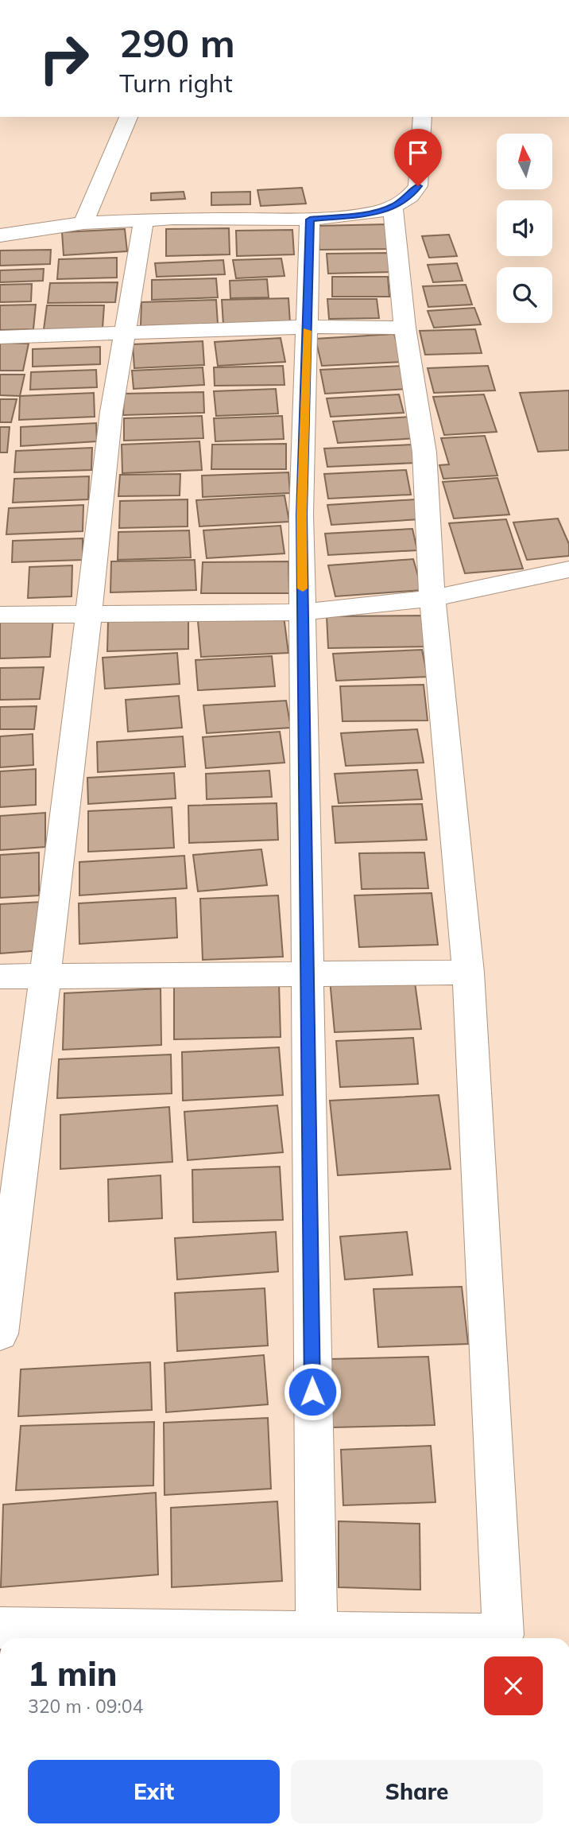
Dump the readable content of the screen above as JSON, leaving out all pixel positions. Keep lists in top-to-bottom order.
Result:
{
  "north": "top",
  "page": {
    "turn": ["290 m", "Turn right"],
    "heading": ["1 min", "320 m · 09:04"],
    "buttons": ["Exit", "Share"]
  }
}
